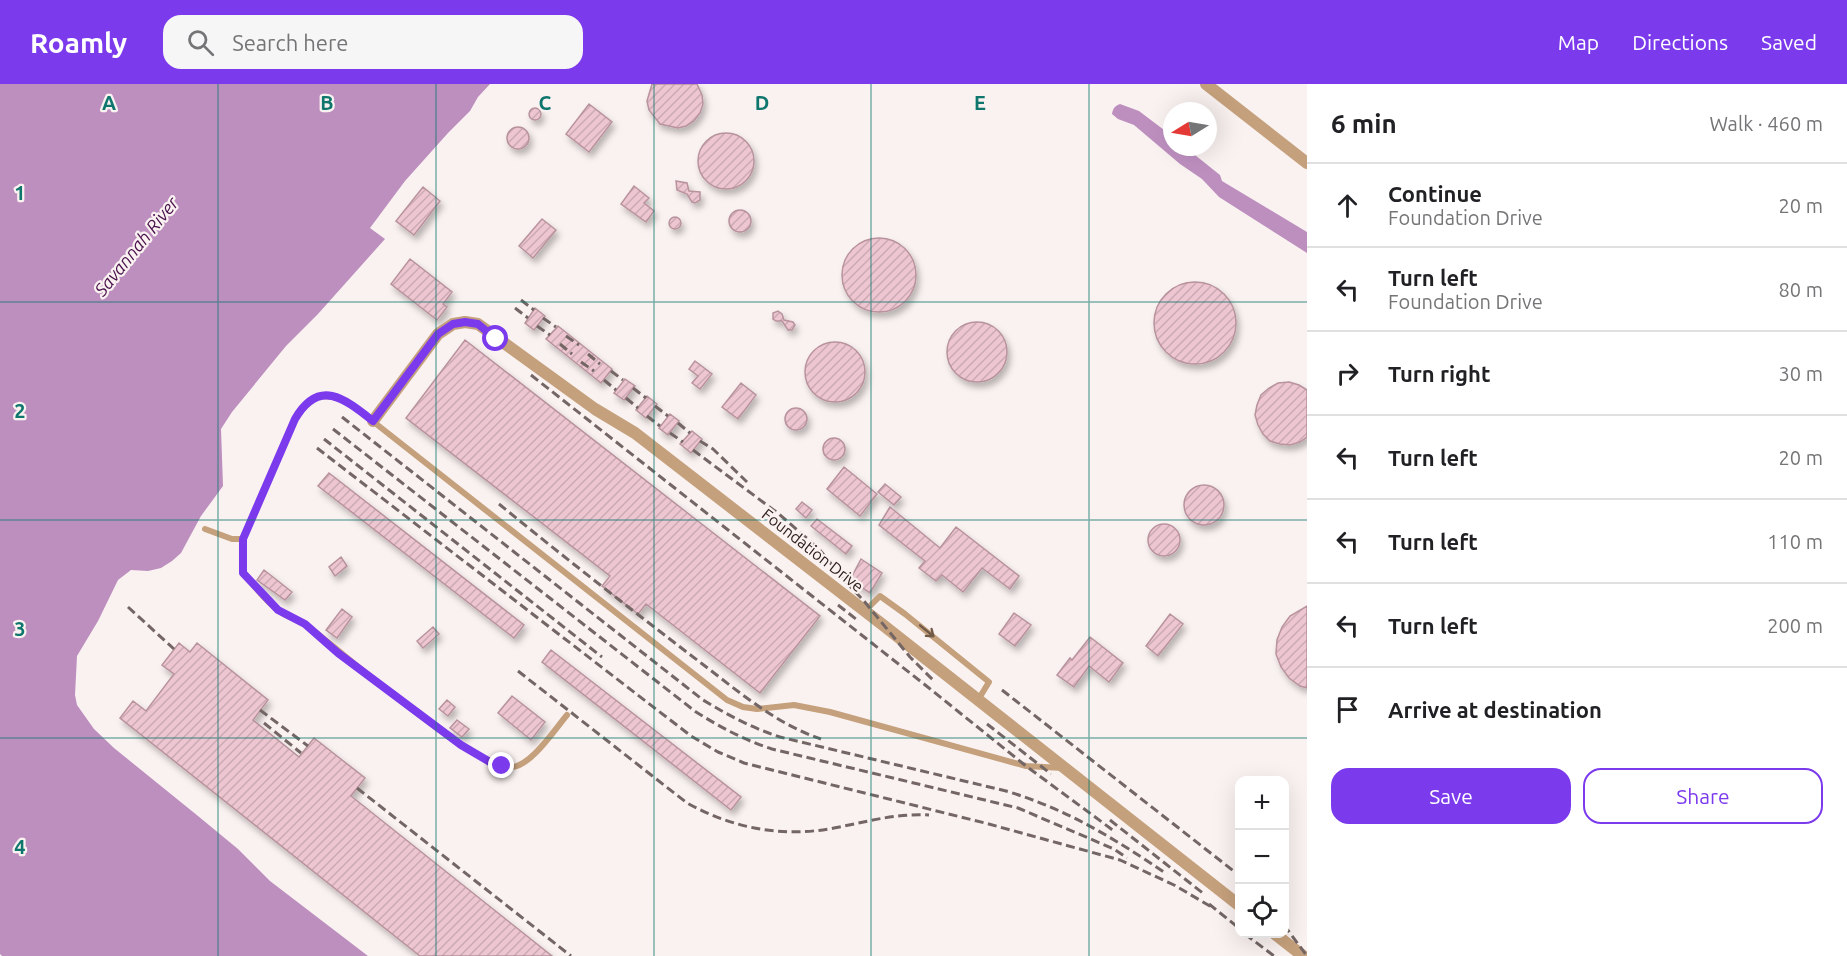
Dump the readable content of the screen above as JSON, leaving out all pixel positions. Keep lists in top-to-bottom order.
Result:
{
  "streets": {
    "street": ["Foundation Drive"]
  },
  "water": ["Savannah River"],
  "north": "left",
  "page": {
    "header": "Roamly",
    "search": "Search here",
    "nav": ["Map", "Directions", "Saved"],
    "heading": ["6 min", "Walk · 460 m"],
    "list": [
      ["Continue", "Foundation Drive", "20 m"],
      ["Turn left", "Foundation Drive", "80 m"],
      ["Turn right", "30 m"],
      ["Turn left", "20 m"],
      ["Turn left", "110 m"],
      ["Turn left", "200 m"],
      "Arrive at destination"
    ],
    "buttons": ["Save", "Share"],
    "map_buttons": ["+", "−"]
  },
  "grid": {
    "columns": [
      "A",
      "B",
      "C",
      "D",
      "E"
    ],
    "rows": [
      "1",
      "2",
      "3",
      "4"
    ]
  }
}
